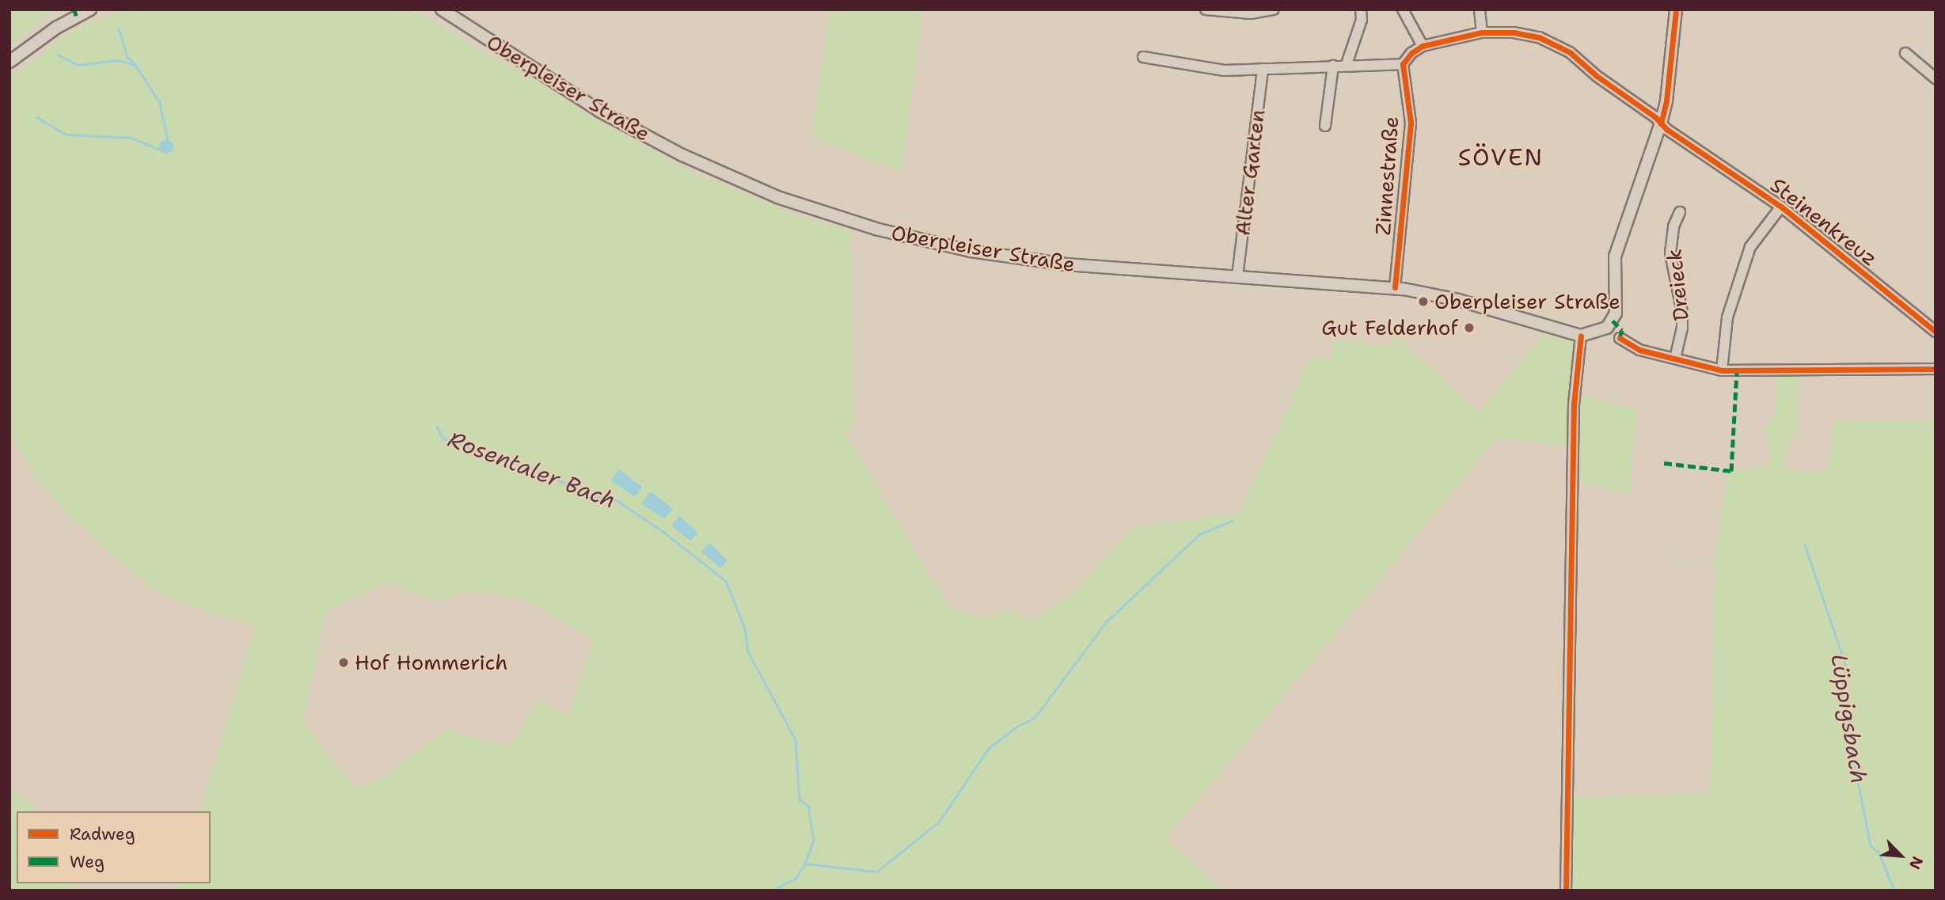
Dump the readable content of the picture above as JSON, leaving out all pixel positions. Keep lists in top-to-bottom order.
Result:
{
  "streets": {
    "main road": ["Oberpleiser Straße"],
    "street": [
      "Alter Garten",
      "Zinnestraße",
      "Steinenkreuz",
      "Dreieck"
    ]
  },
  "crossings": [
    ["Oberpleiser Straße", "Alter Garten"],
    ["Oberpleiser Straße", "Zinnestraße"]
  ],
  "districts": ["SÖVEN"],
  "water": ["Rosentaler Bach", "Lüppigsbach"],
  "places": ["Oberpleiser Straße", "Gut Felderhof", "Hof Hommerich"],
  "legend": ["Radweg", "Weg"],
  "north": "bottom right"
}
